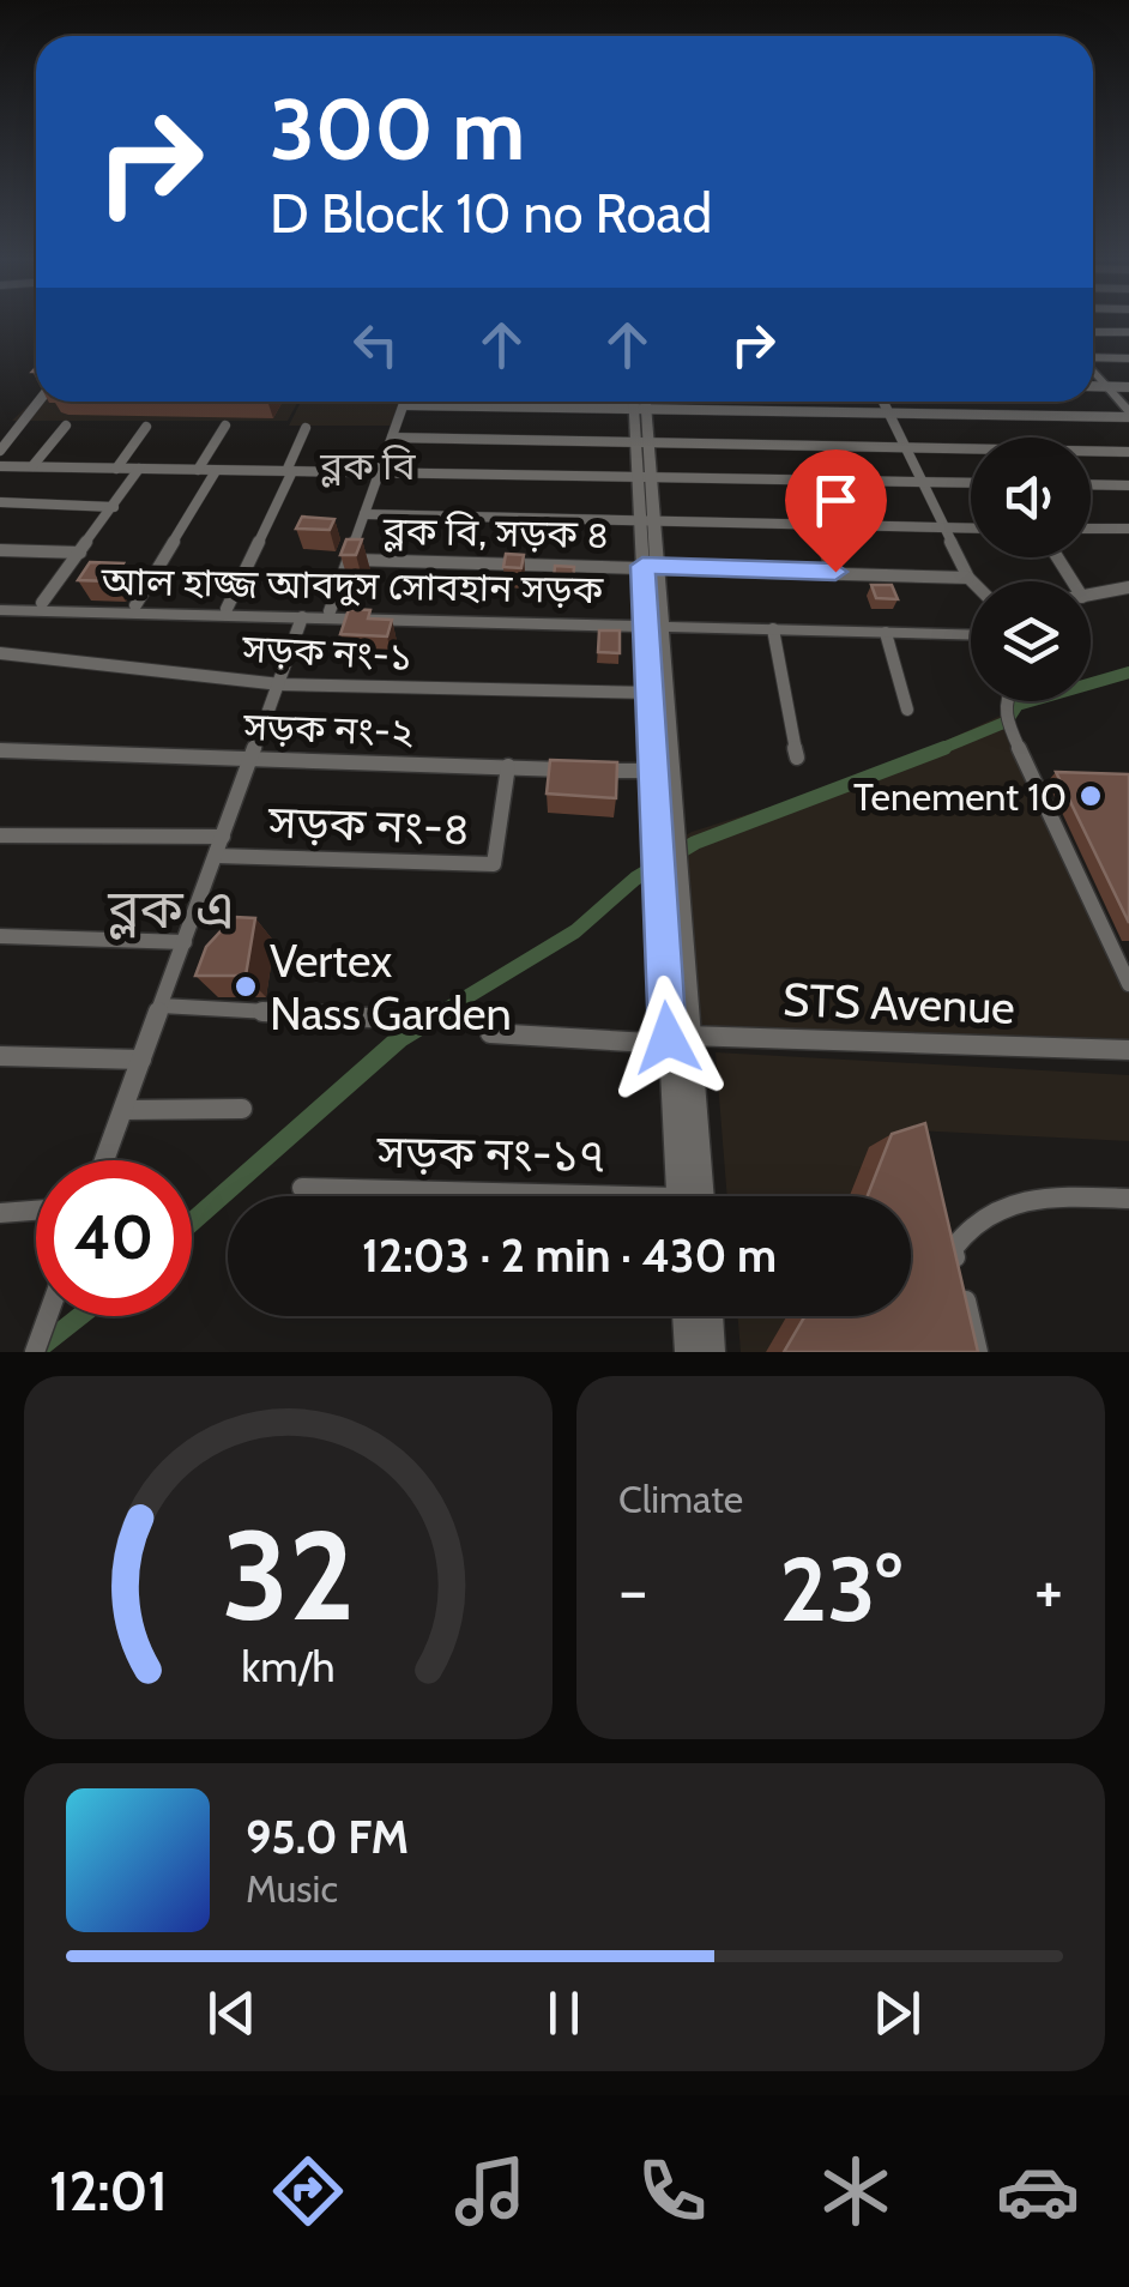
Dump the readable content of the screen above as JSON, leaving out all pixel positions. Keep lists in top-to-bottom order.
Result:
{
  "streets": {
    "street": [
      "ব্লক বি, সড়ক ৪",
      "আল হাজ্জ আবদুস সোবহান সড়ক",
      "সড়ক নং-১",
      "সড়ক নং-২",
      "সড়ক নং-৪",
      "STS Avenue",
      "সড়ক নং-১৭"
    ]
  },
  "crossings": [
    ["সড়ক নং-২", "সড়ক নং-৪"]
  ],
  "districts": ["ব্লক বি", "ব্লক এ"],
  "places": ["Tenement 10", "Vertex Nass Garden"],
  "page": {
    "turn": ["300 m", "D Block 10 no Road"],
    "limit": "40",
    "trip": "12:03 · 2 min · 430 m",
    "tile": "Climate",
    "heat": ["−", "23°", "+"],
    "song": ["95.0 FM", "Music"],
    "tabs": "12:01",
    "gauge": ["32", "km/h"]
  }
}
